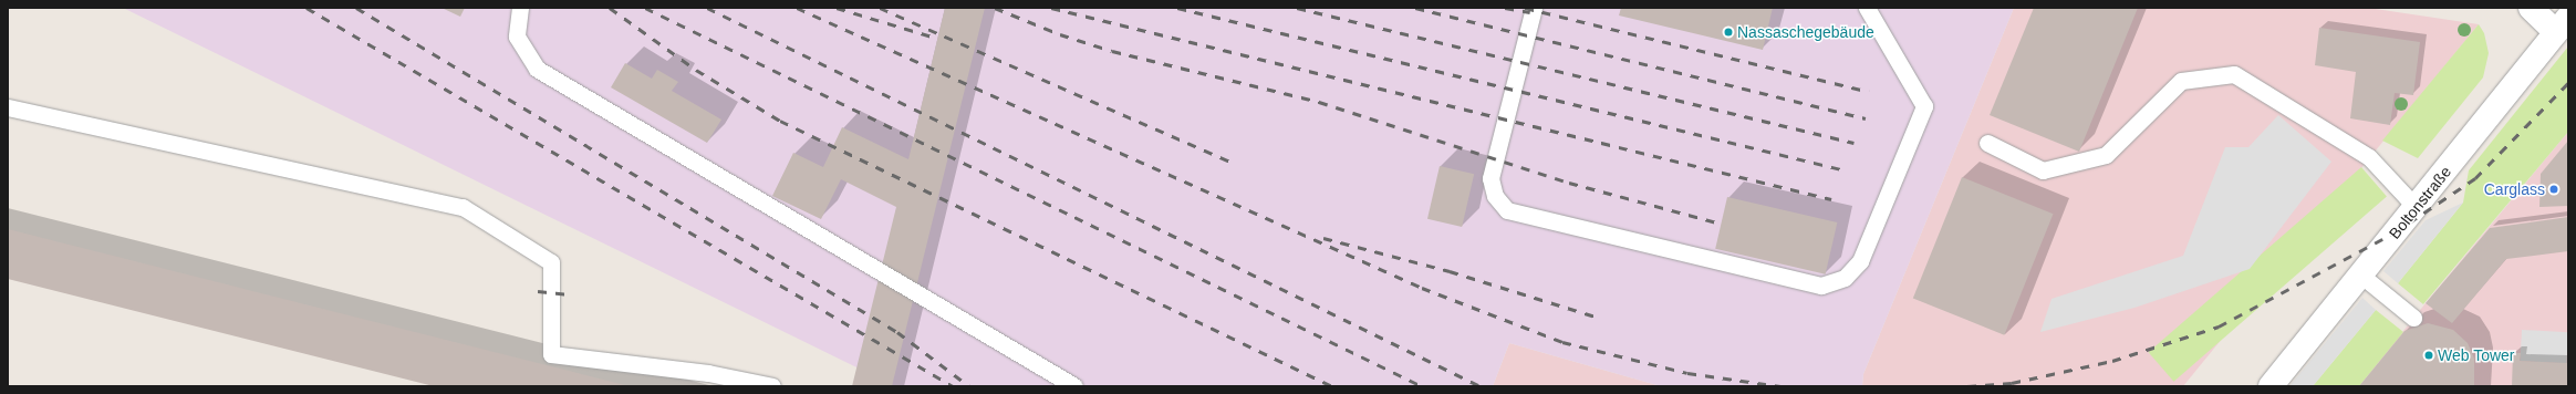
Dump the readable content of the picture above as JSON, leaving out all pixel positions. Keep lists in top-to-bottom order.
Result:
{
  "streets": {
    "street": ["Boltonstraße"]
  },
  "places": ["Nassaschegebäude", "Carglass", "Web Tower"]
}
